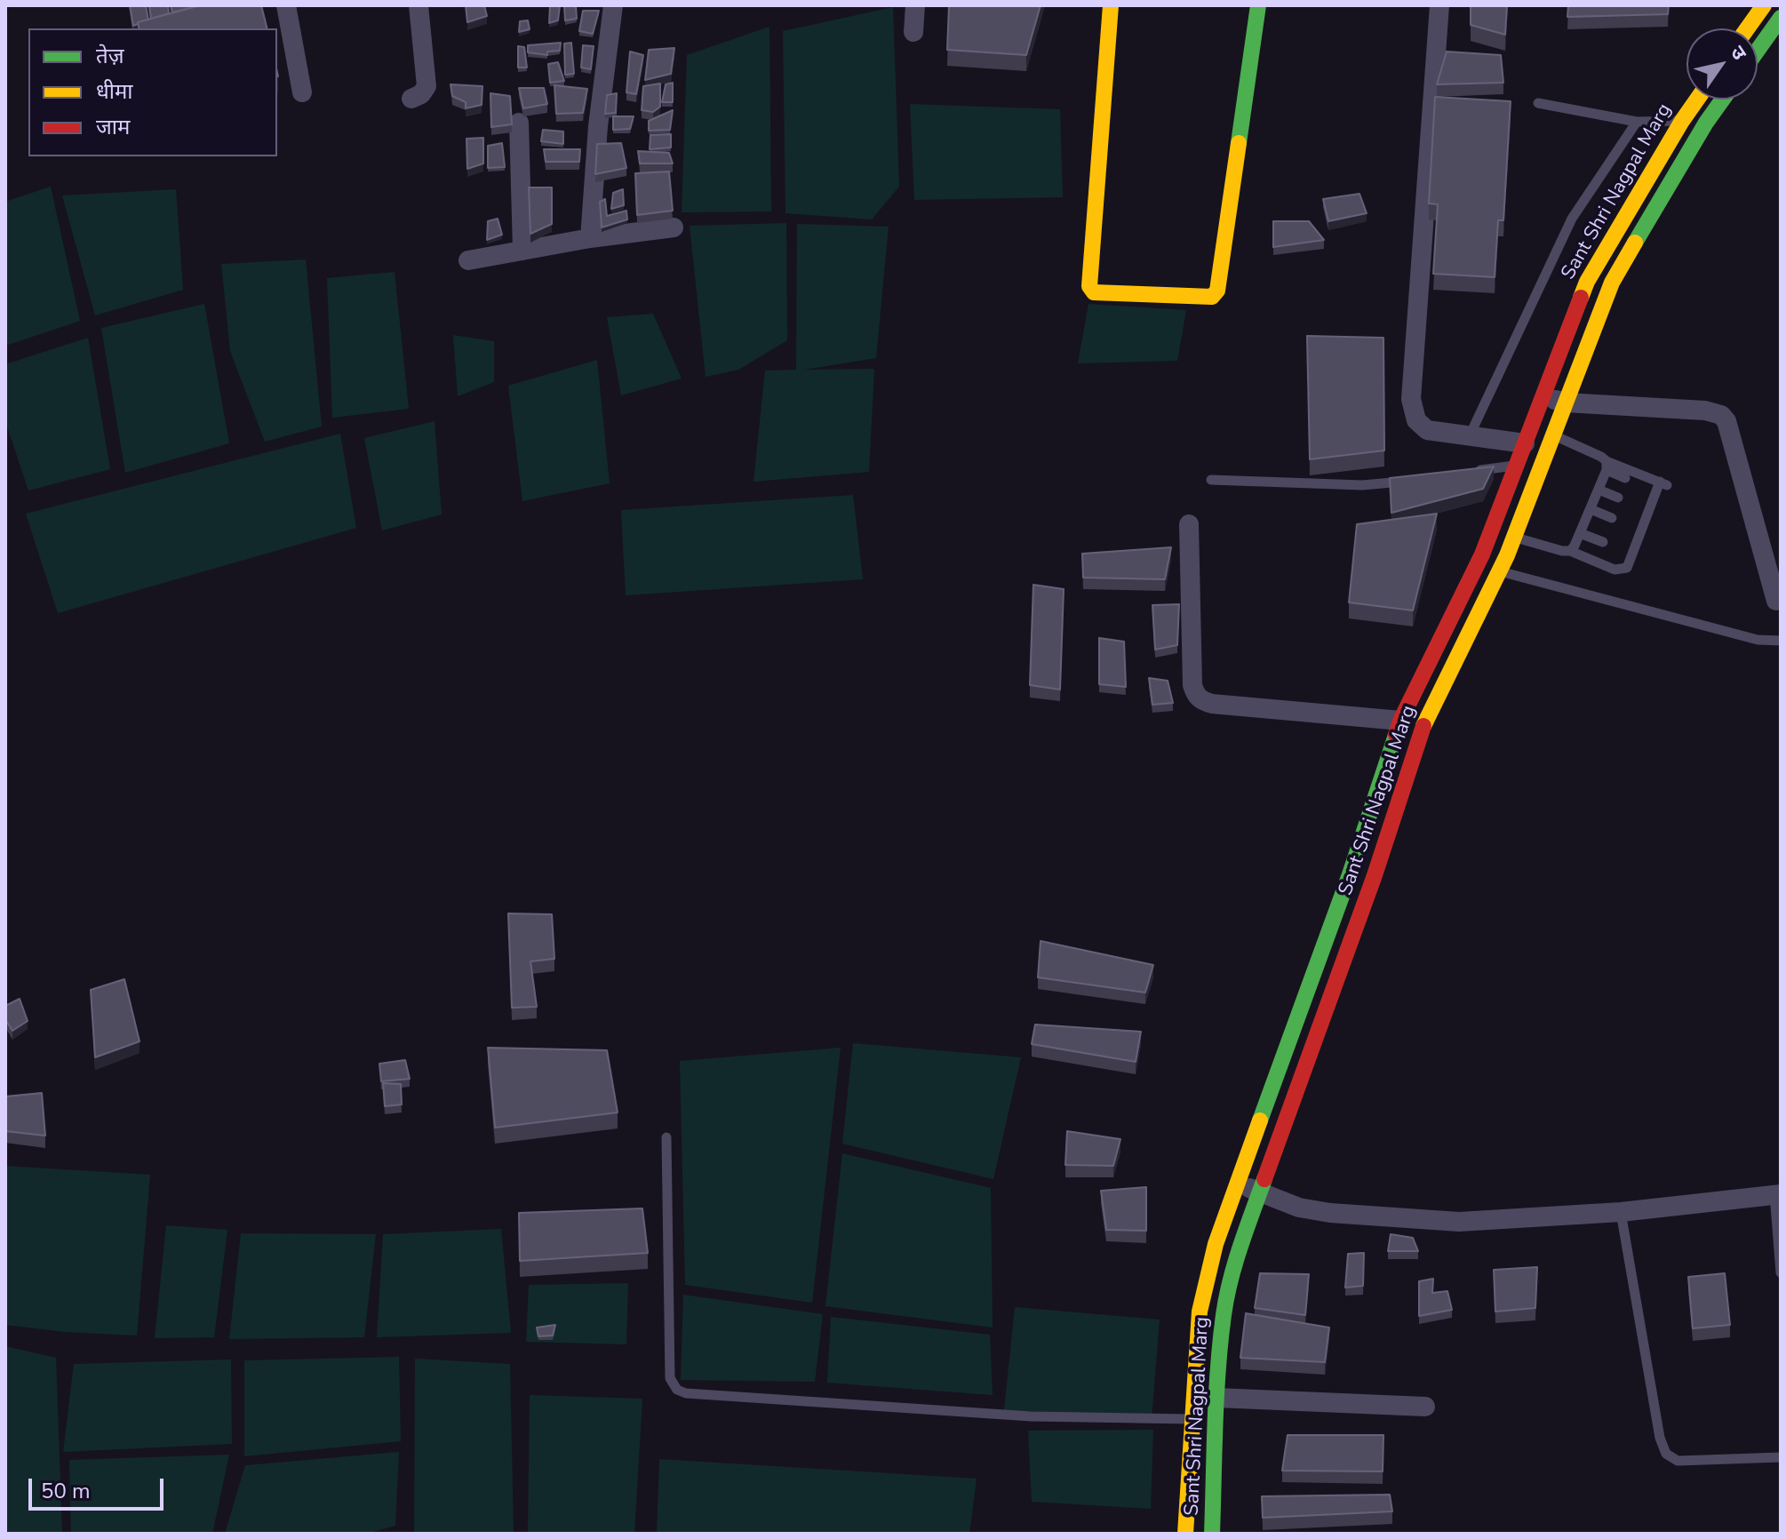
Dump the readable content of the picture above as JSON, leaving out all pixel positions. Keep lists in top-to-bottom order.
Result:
{
  "streets": {
    "street": ["Sant Shri Nagpal Marg"]
  },
  "legend": ["तेज़", "धीमा", "जाम"],
  "scale_bar": "50 m",
  "north": "top right"
}
